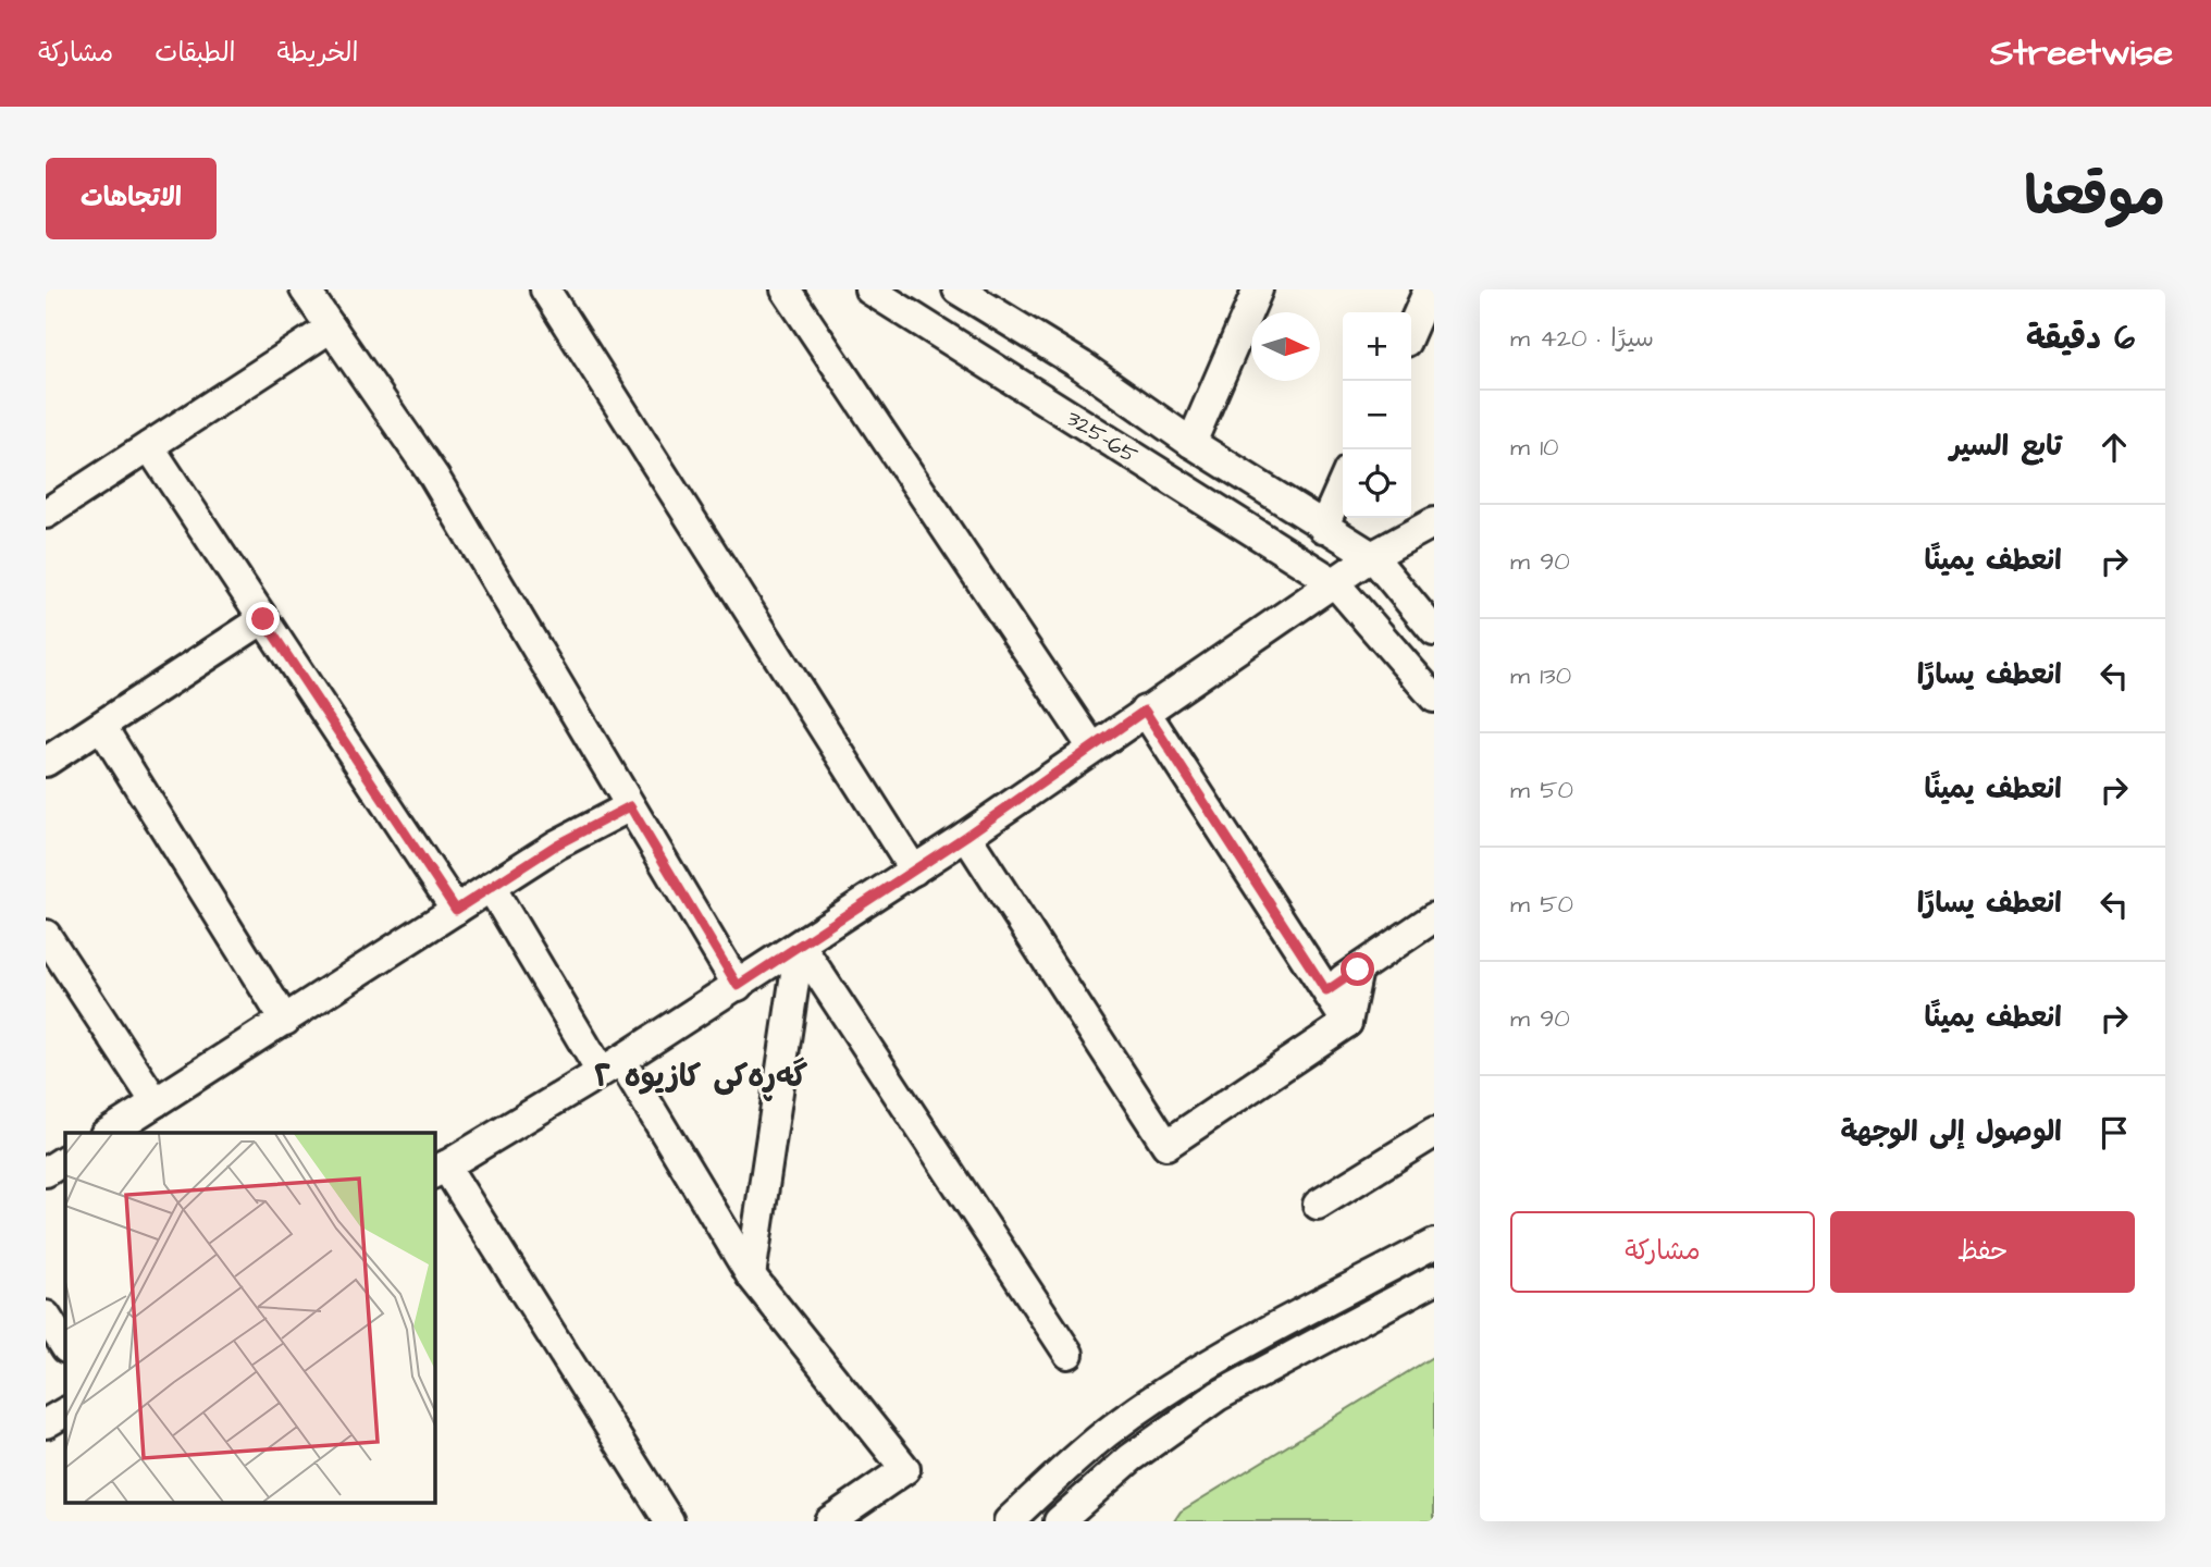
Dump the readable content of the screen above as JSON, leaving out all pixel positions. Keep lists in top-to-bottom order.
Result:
{
  "streets": {
    "street": ["325-65"]
  },
  "districts": ["گەڕەکی کازیوە ٢"],
  "north": "right",
  "page": {
    "header": "Streetwise",
    "nav": ["الخريطة", "الطبقات", "مشاركة"],
    "title": "موقعنا",
    "buttons": [
      "الاتجاهات",
      ["حفظ", "مشاركة"]
    ],
    "heading": ["6 دقيقة", "سيرًا · 420 m"],
    "map_buttons": ["+", "−"],
    "list": [
      ["تابع السير", "10 m"],
      ["انعطف يمينًا", "90 m"],
      ["انعطف يسارًا", "130 m"],
      ["انعطف يمينًا", "50 m"],
      ["انعطف يسارًا", "50 m"],
      ["انعطف يمينًا", "90 m"],
      "الوصول إلى الوجهة"
    ]
  }
}
